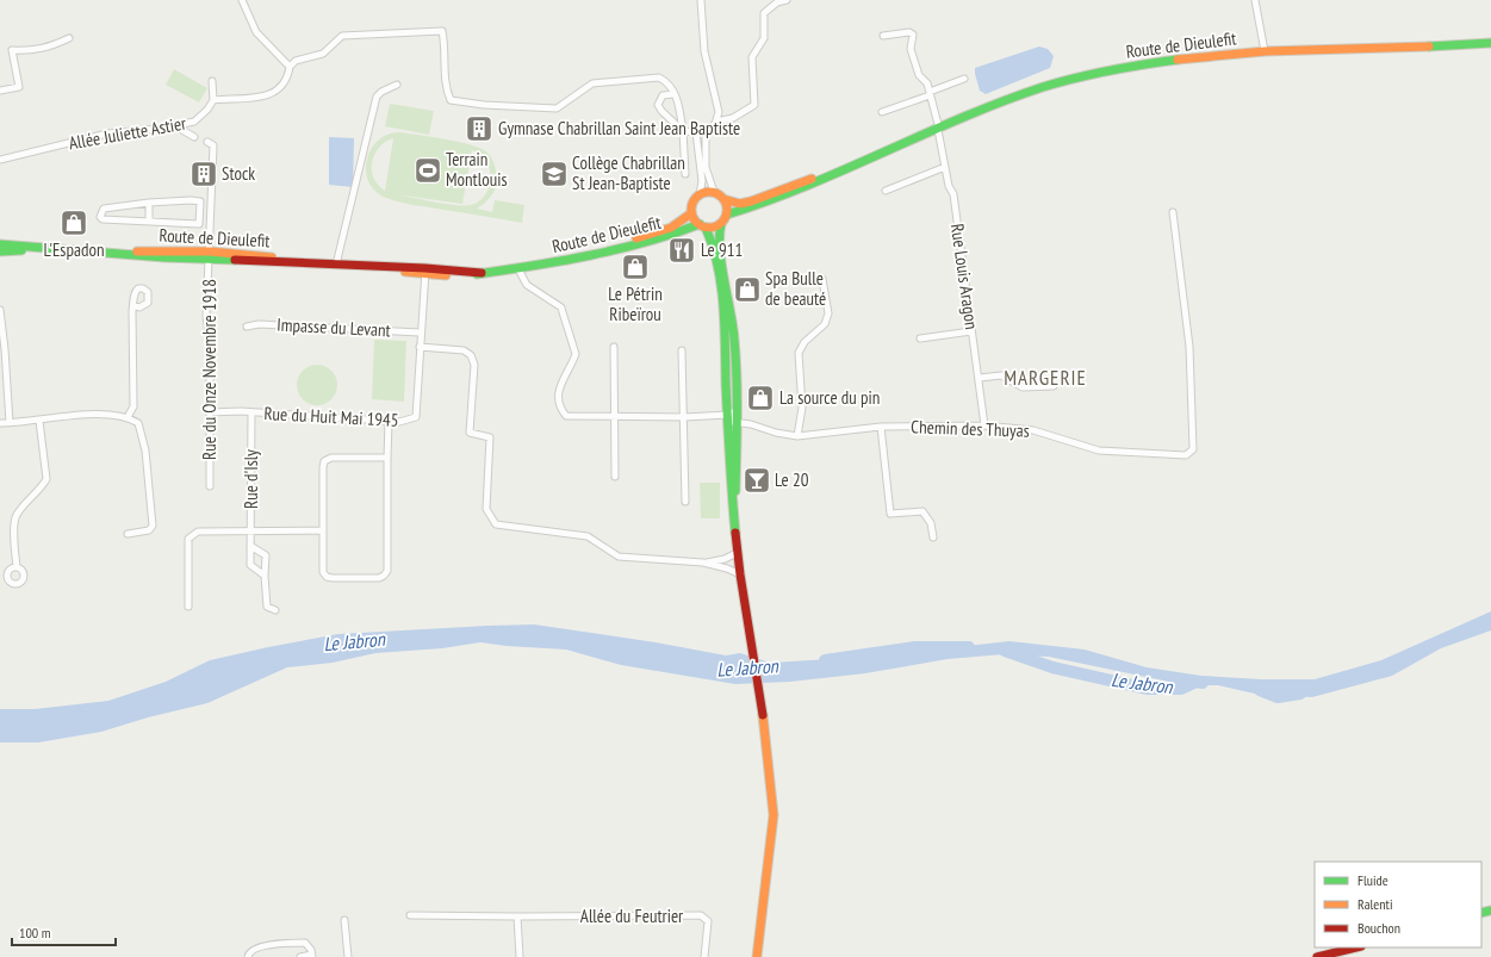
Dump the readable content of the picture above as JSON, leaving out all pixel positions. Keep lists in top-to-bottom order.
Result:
{
  "streets": {
    "main road": ["Route de Dieulefit"],
    "street": [
      "Allée Juliette Astier",
      "Rue Louis Aragon",
      "Impasse du Levant",
      "Rue du Onze Novembre 1918",
      "Rue du Huit Mai 1945",
      "Chemin des Thuyas",
      "Rue d'Isly",
      "Allée du Feutrier"
    ]
  },
  "crossings": [
    ["Route de Dieulefit", "Rue Louis Aragon"],
    ["Route de Dieulefit", "Rue du Onze Novembre 1918"],
    ["Route de Dieulefit", "Rue du Huit Mai 1945"],
    ["Rue Louis Aragon", "Chemin des Thuyas"],
    ["Impasse du Levant", "Rue du Huit Mai 1945"],
    ["Rue du Onze Novembre 1918", "Rue du Huit Mai 1945"],
    ["Rue du Huit Mai 1945", "Rue d'Isly"]
  ],
  "districts": ["MARGERIE"],
  "water": ["Le Jabron"],
  "places": {
    "building": ["Gymnase Chabrillan Saint Jean Baptiste", "Stock"],
    "sports": ["Terrain Montlouis"],
    "school or university": ["Collège Chabrillan St Jean-Baptiste"],
    "shop": [
      "L'Espadon",
      "Le Pétrin Ribeïrou",
      "Spa Bulle de beauté",
      "La source du pin"
    ],
    "restaurant": ["Le 911"],
    "bar": ["Le 20"]
  },
  "legend": ["Fluide", "Ralenti", "Bouchon"],
  "scale_bar": "100 m"
}
